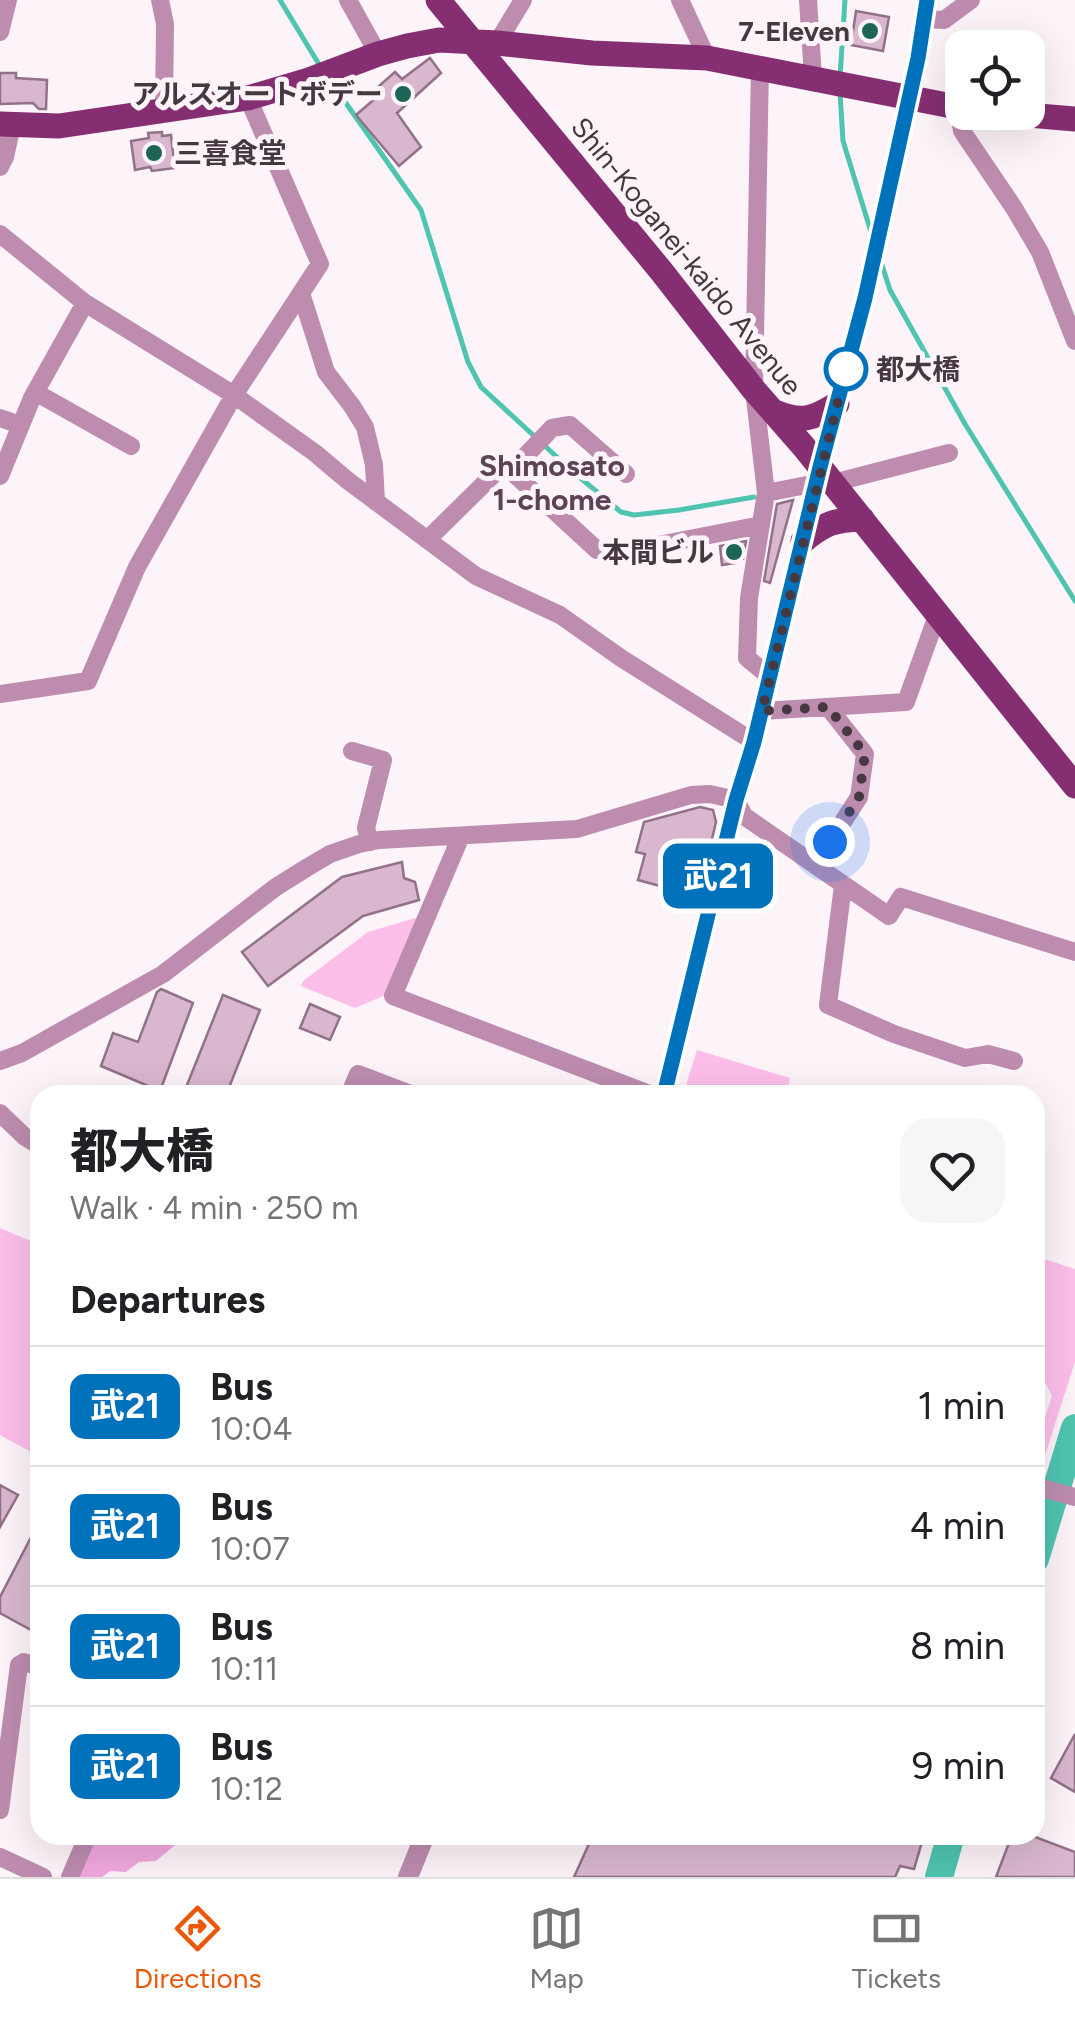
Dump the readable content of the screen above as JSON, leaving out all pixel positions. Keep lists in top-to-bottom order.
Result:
{
  "streets": {
    "main road": ["Shin-Koganei-kaido Avenue"]
  },
  "districts": ["Shimosato 1-chome"],
  "places": [
    "7-Eleven",
    "アルスオートボデー",
    "三喜食堂",
    "都大橋",
    "本間ビル"
  ],
  "lines": ["bus line 武21"],
  "page": {
    "on_map": "武21",
    "heading": [
      ["都大橋", "Walk · 4 min · 250 m"],
      "Departures"
    ],
    "list": [
      {
        "mark": "武21",
        "name": "Bus",
        "note": "10:04",
        "value": "1 min"
      },
      {
        "mark": "武21",
        "name": "Bus",
        "note": "10:07",
        "value": "4 min"
      },
      {
        "mark": "武21",
        "name": "Bus",
        "note": "10:11",
        "value": "8 min"
      },
      {
        "mark": "武21",
        "name": "Bus",
        "note": "10:12",
        "value": "9 min"
      }
    ],
    "tabs": ["Directions", "Map", "Tickets"]
  }
}
